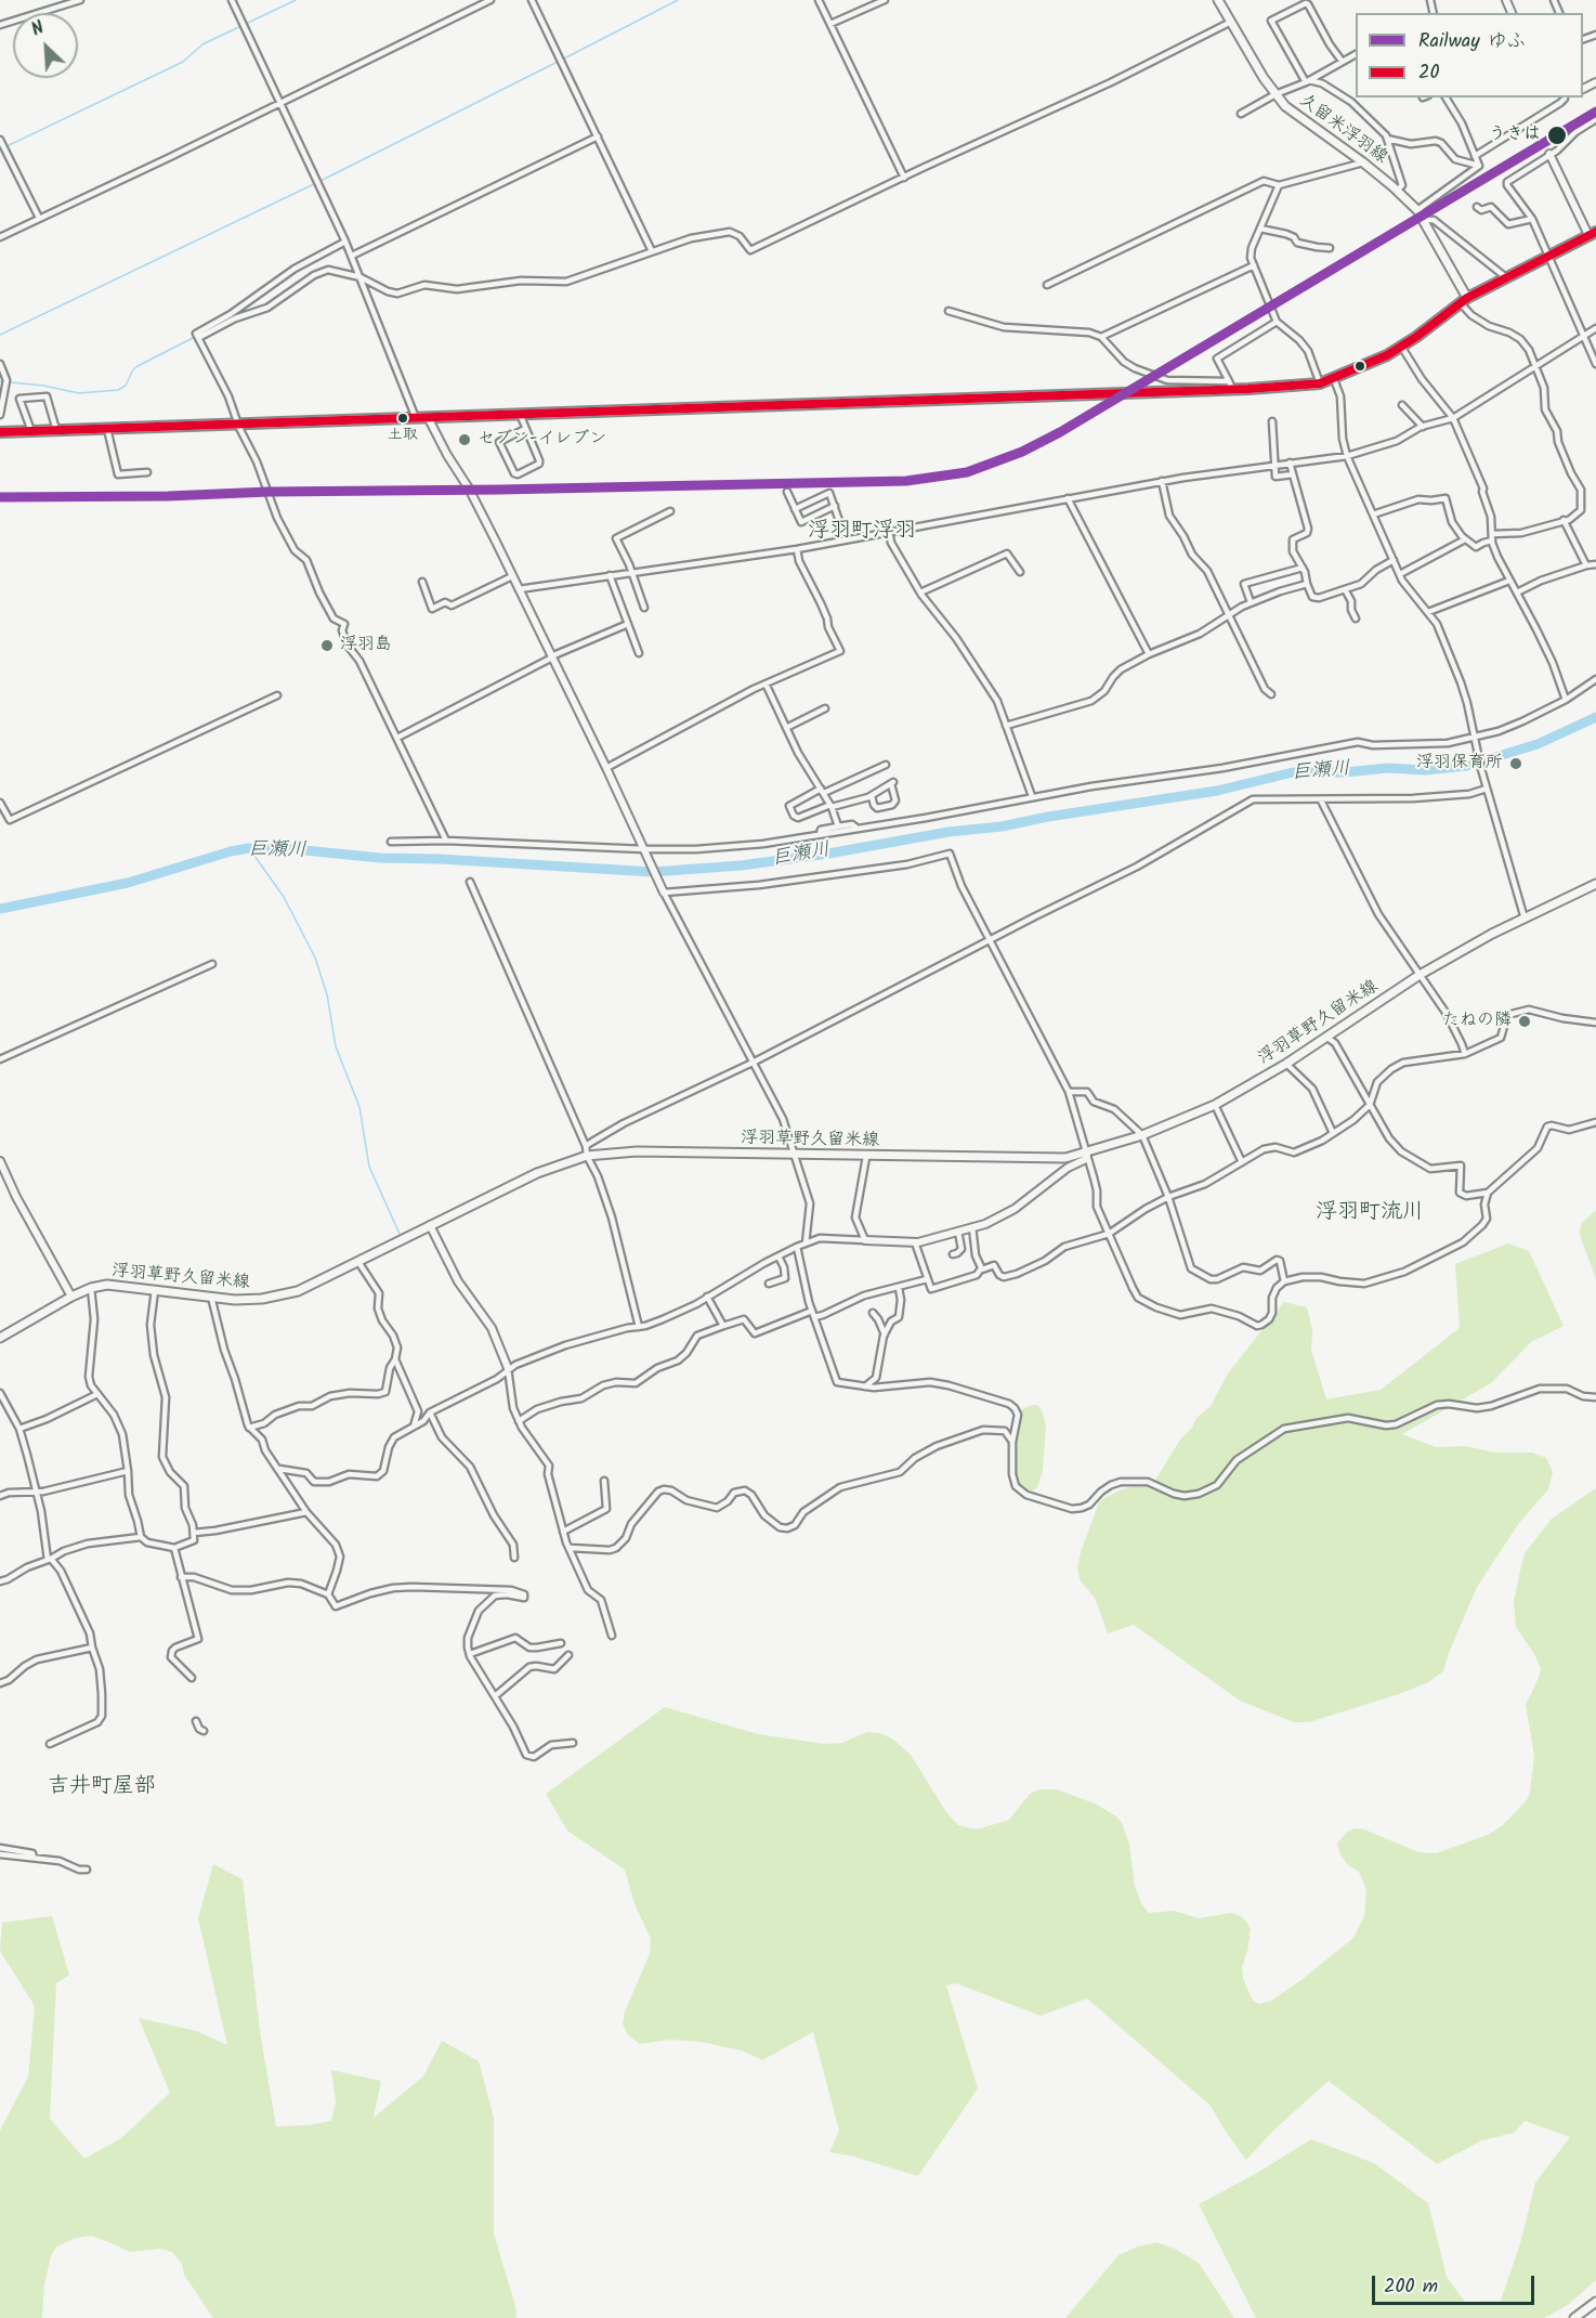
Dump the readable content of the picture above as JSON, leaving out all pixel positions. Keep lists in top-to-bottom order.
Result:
{
  "streets": {
    "main road": ["久留米浮羽線", "浮羽草野久留米線"]
  },
  "districts": ["浮羽町浮羽", "浮羽町流川", "吉井町屋部"],
  "water": ["巨瀬川"],
  "places": [
    "うきは",
    "土取",
    "セブン-イレブン",
    "浮羽島",
    "浮羽保育所",
    "たねの隣"
  ],
  "lines": ["rail line ゆふ", "transit line 20"],
  "legend": ["Railway ゆふ", "20"],
  "scale_bar": "200 m",
  "north": "top left"
}
